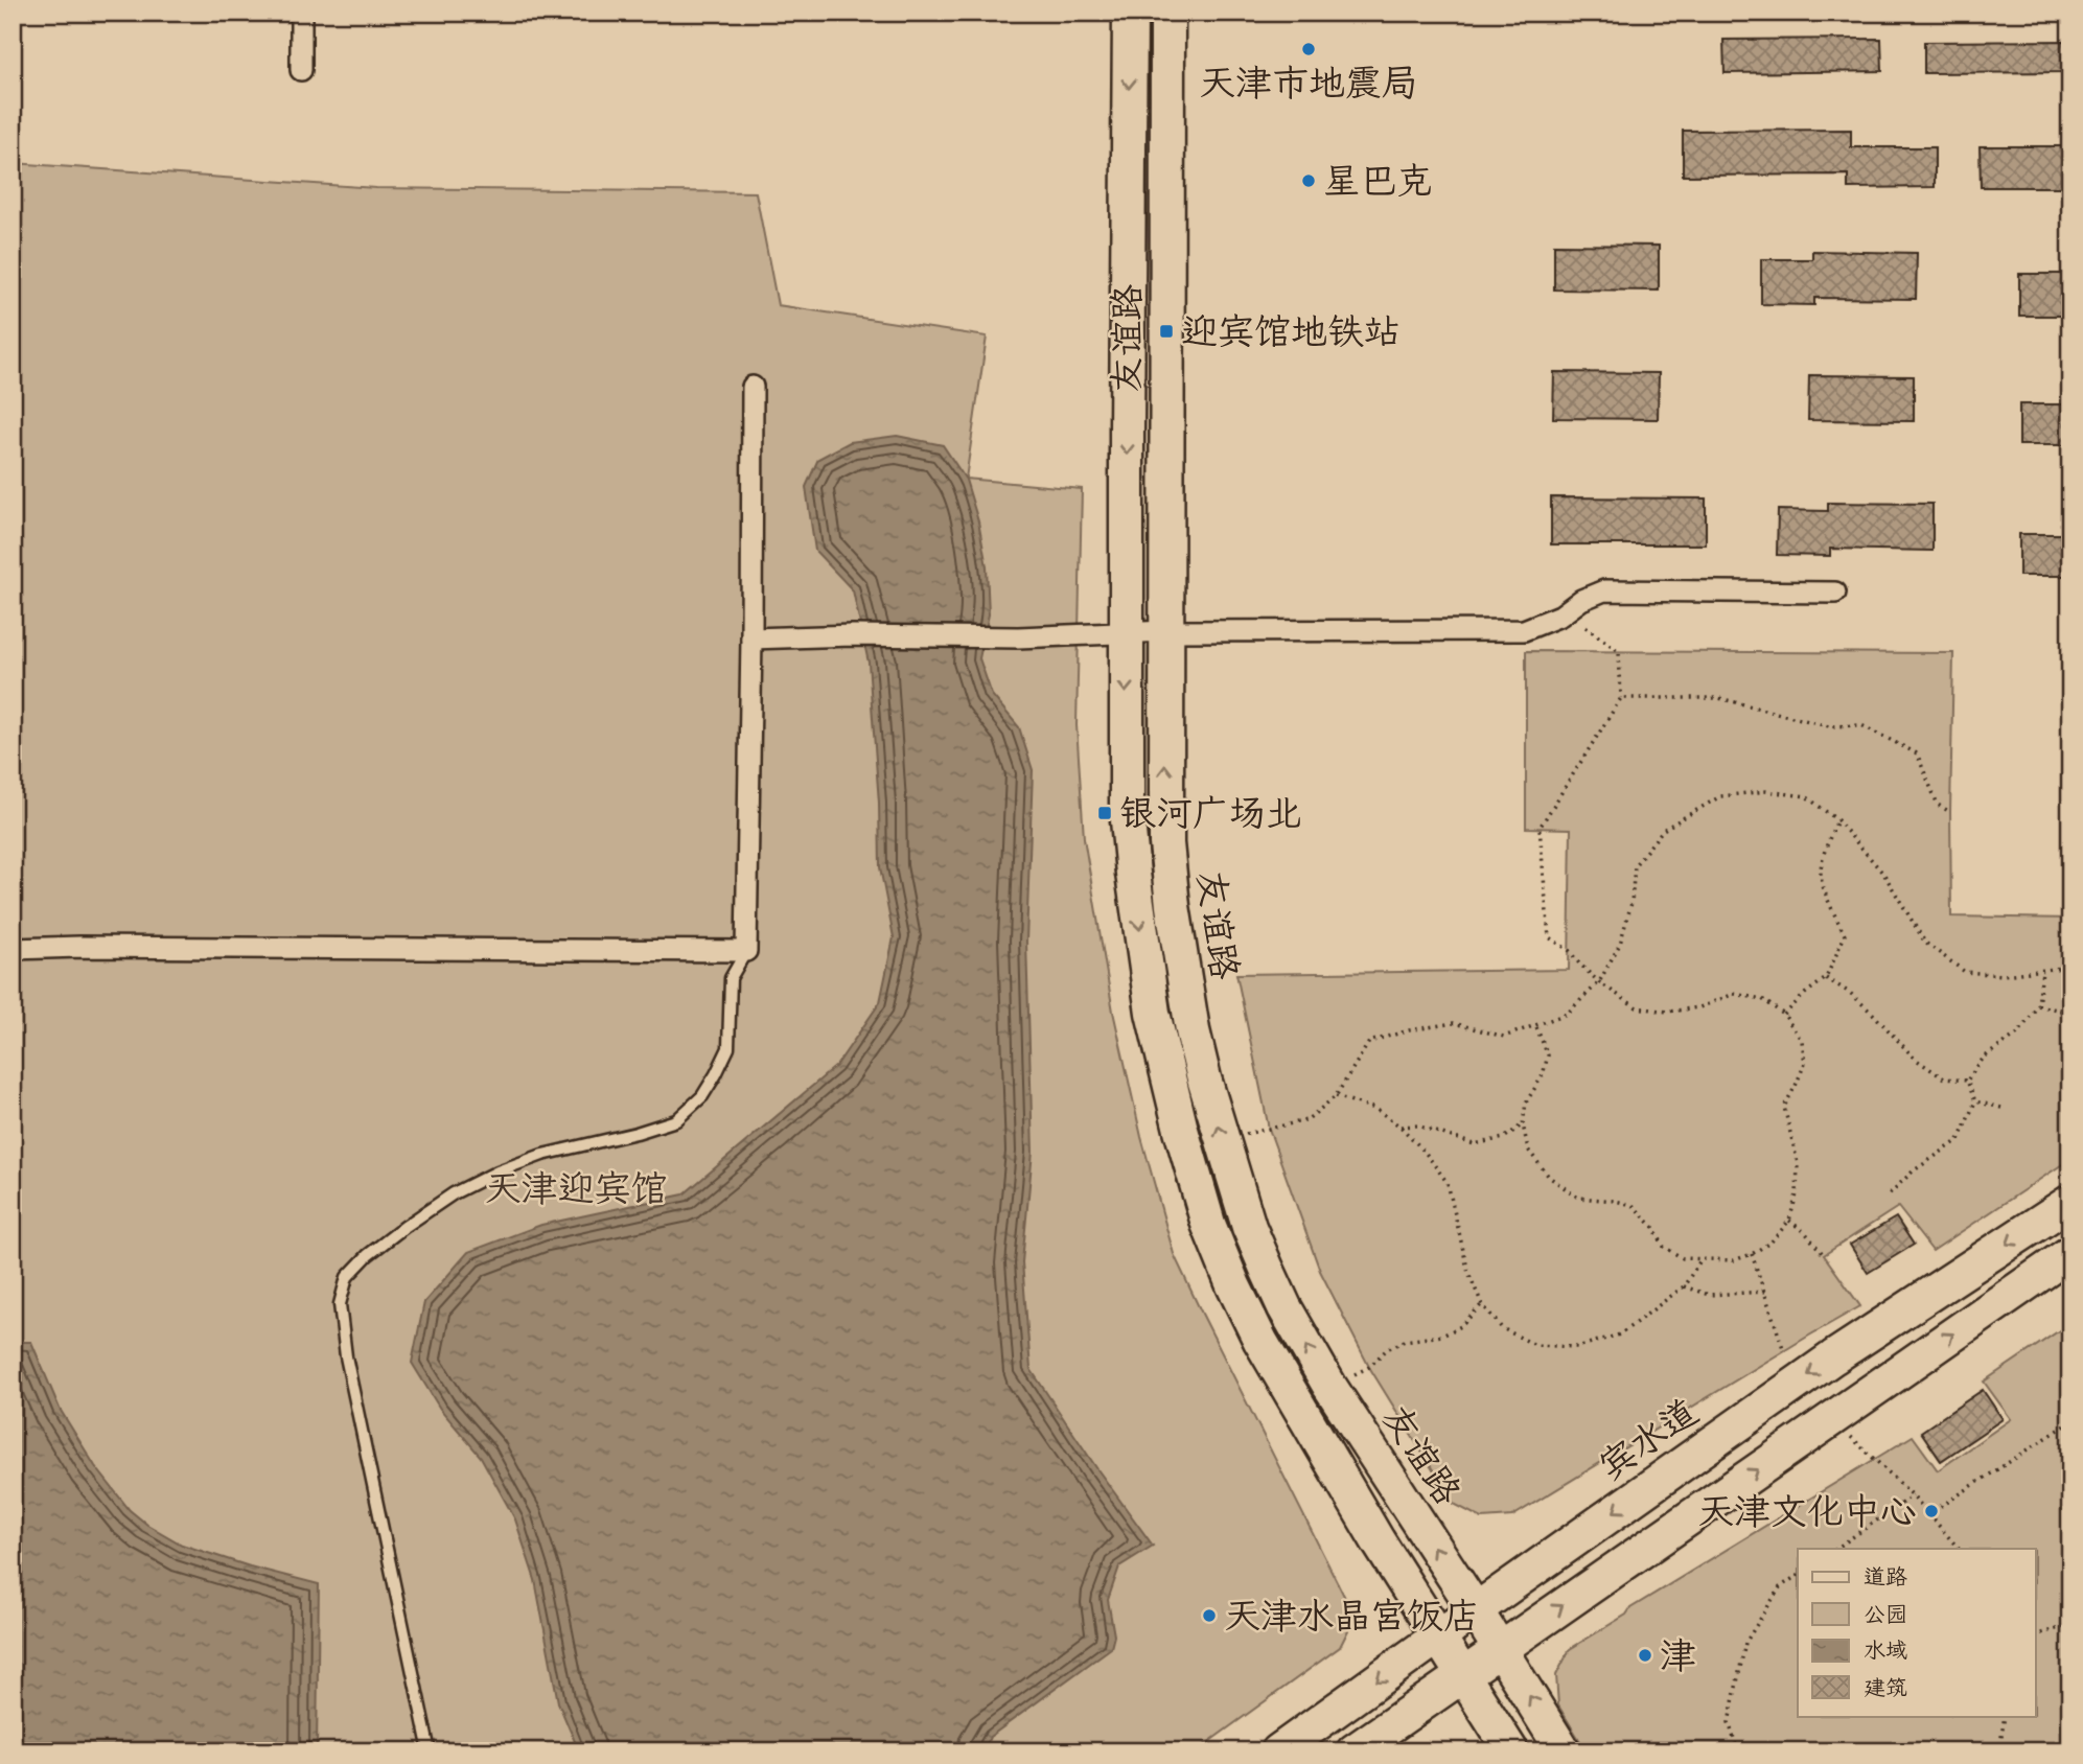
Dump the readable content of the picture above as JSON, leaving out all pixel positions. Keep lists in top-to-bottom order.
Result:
{
  "streets": {
    "main road": ["友谊路", "宾水道"]
  },
  "crossings": [
    ["友谊路", "宾水道"]
  ],
  "parks": ["天津迎宾馆"],
  "places": {
    "other": [
      "天津市地震局",
      "星巴克",
      "天津文化中心",
      "天津水晶宫饭店",
      "津"
    ],
    "transit": ["迎宾馆地铁站", "银河广场北"]
  },
  "legend": [
    "道路",
    "公园",
    "水域",
    "建筑"
  ]
}
